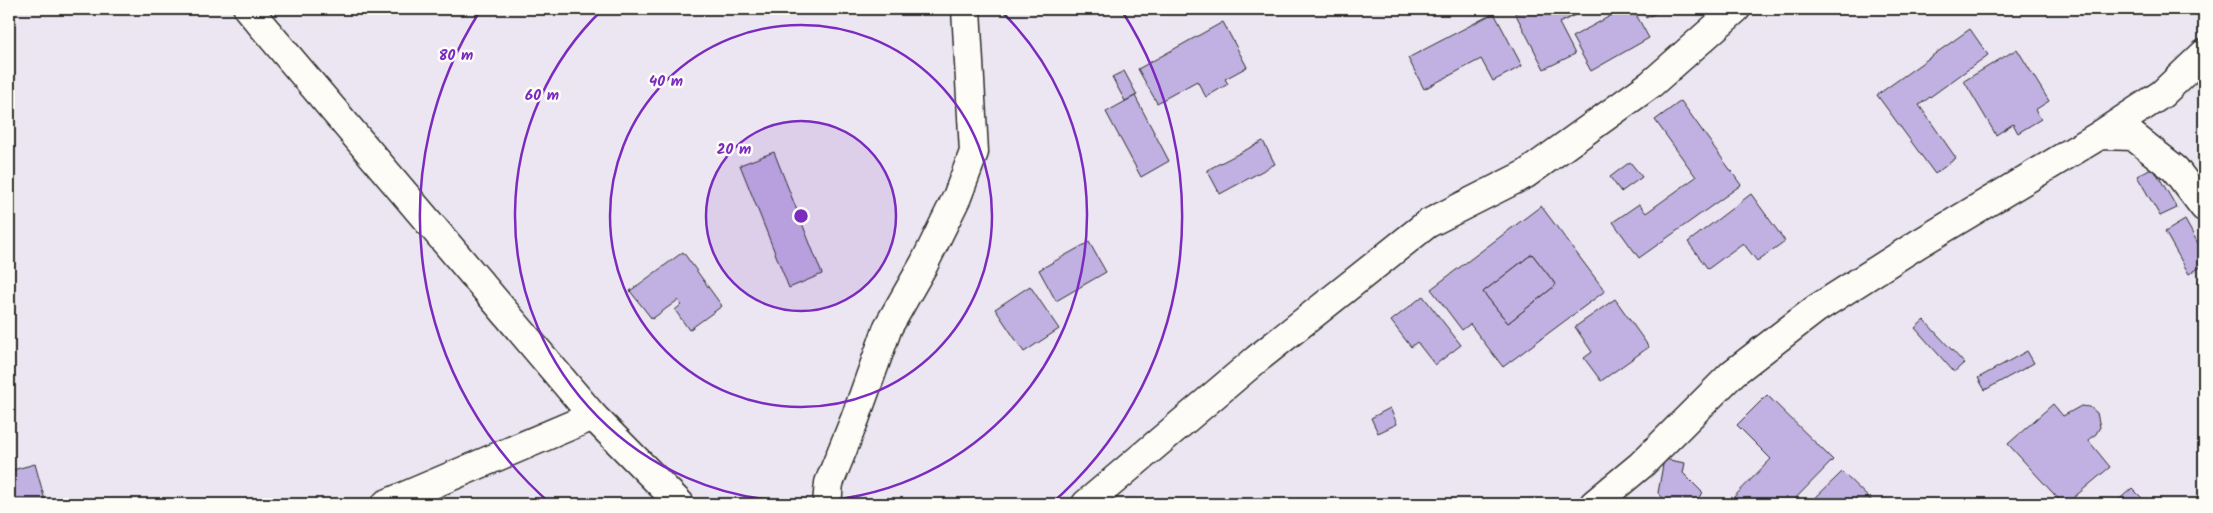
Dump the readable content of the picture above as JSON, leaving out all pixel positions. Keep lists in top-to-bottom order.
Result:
{
  "rings": [
    "80 m",
    "40 m",
    "60 m",
    "20 m"
  ]
}
